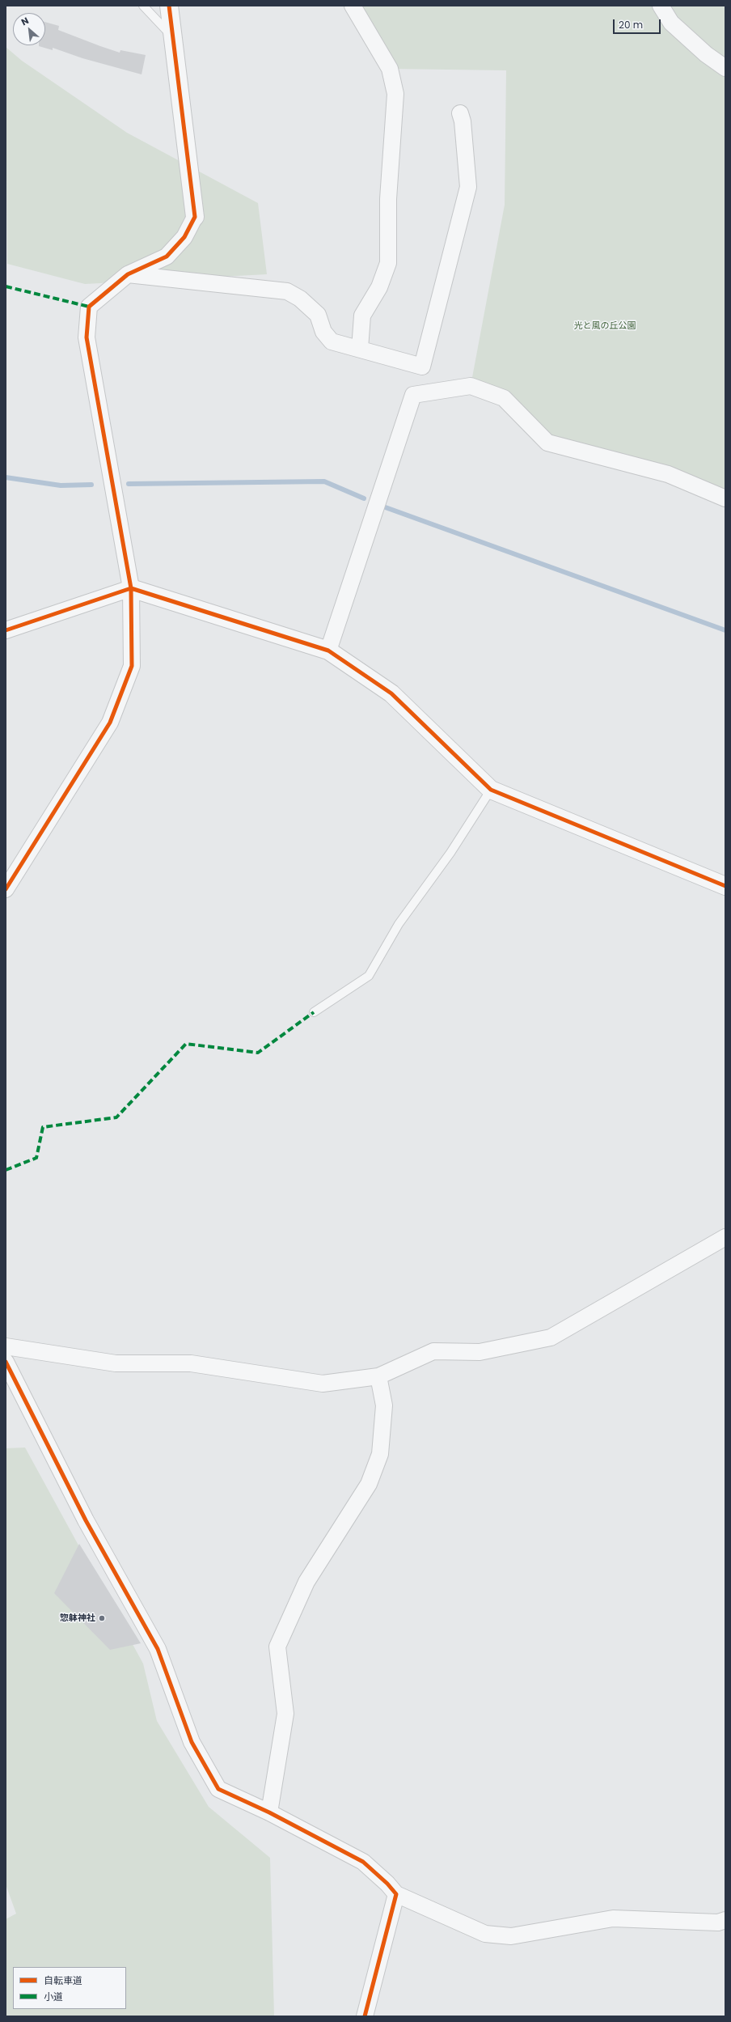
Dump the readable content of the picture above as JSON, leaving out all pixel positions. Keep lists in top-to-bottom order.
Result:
{
  "parks": ["光と風の丘公園"],
  "places": ["惣躰神社"],
  "legend": ["自転車道", "小道"],
  "scale_bar": "20 m",
  "north": "top left"
}
